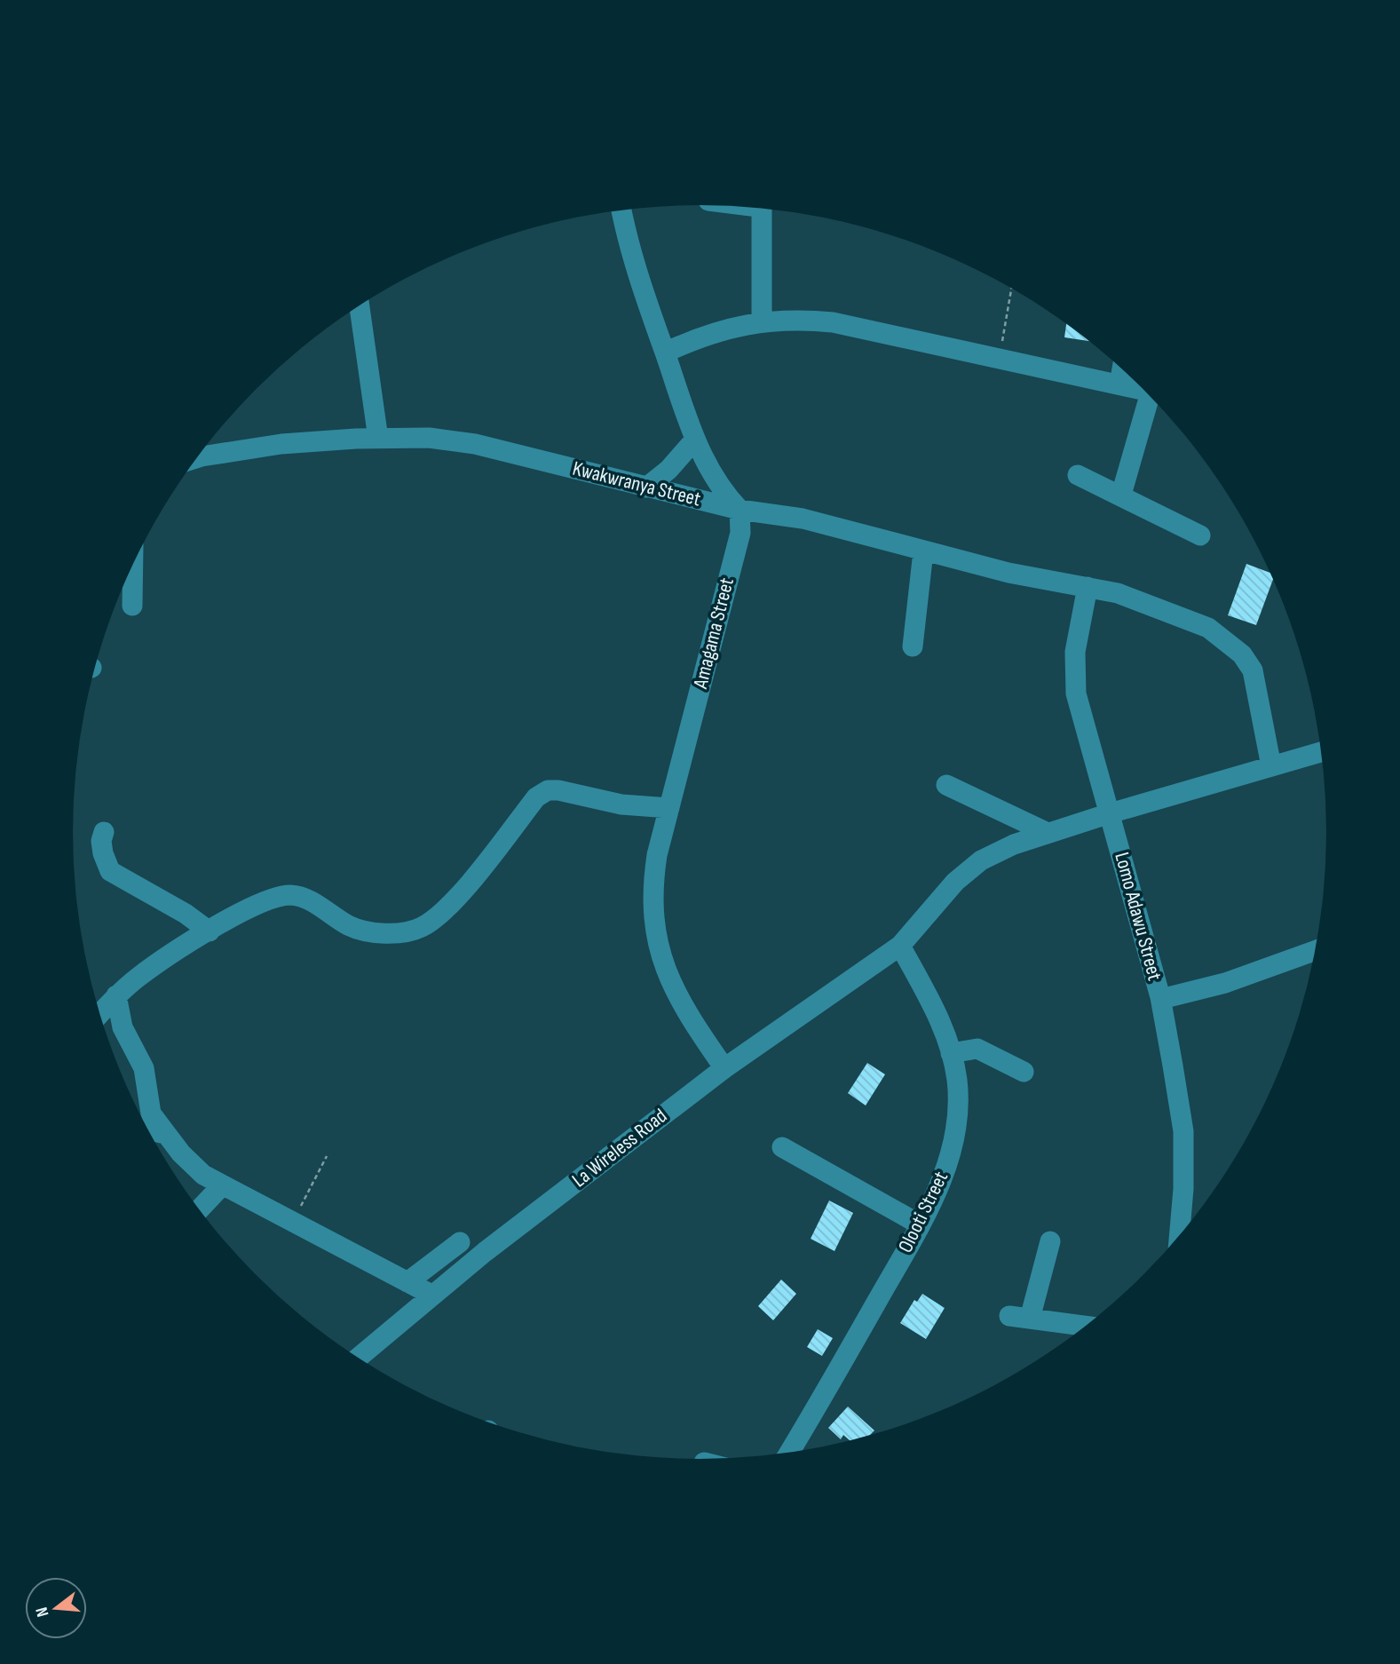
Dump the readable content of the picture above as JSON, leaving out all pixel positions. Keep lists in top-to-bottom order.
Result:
{
  "streets": {
    "street": [
      "Kwakwranya Street",
      "Amagama Street",
      "Lomo Adawu Street",
      "La Wireless Road",
      "Olooti Street"
    ]
  },
  "crossings": [
    ["Kwakwranya Street", "Amagama Street"],
    ["Kwakwranya Street", "Lomo Adawu Street"],
    ["Kwakwranya Street", "La Wireless Road"],
    ["Amagama Street", "La Wireless Road"],
    ["Lomo Adawu Street", "La Wireless Road"],
    ["La Wireless Road", "Olooti Street"]
  ],
  "north": "left"
}
